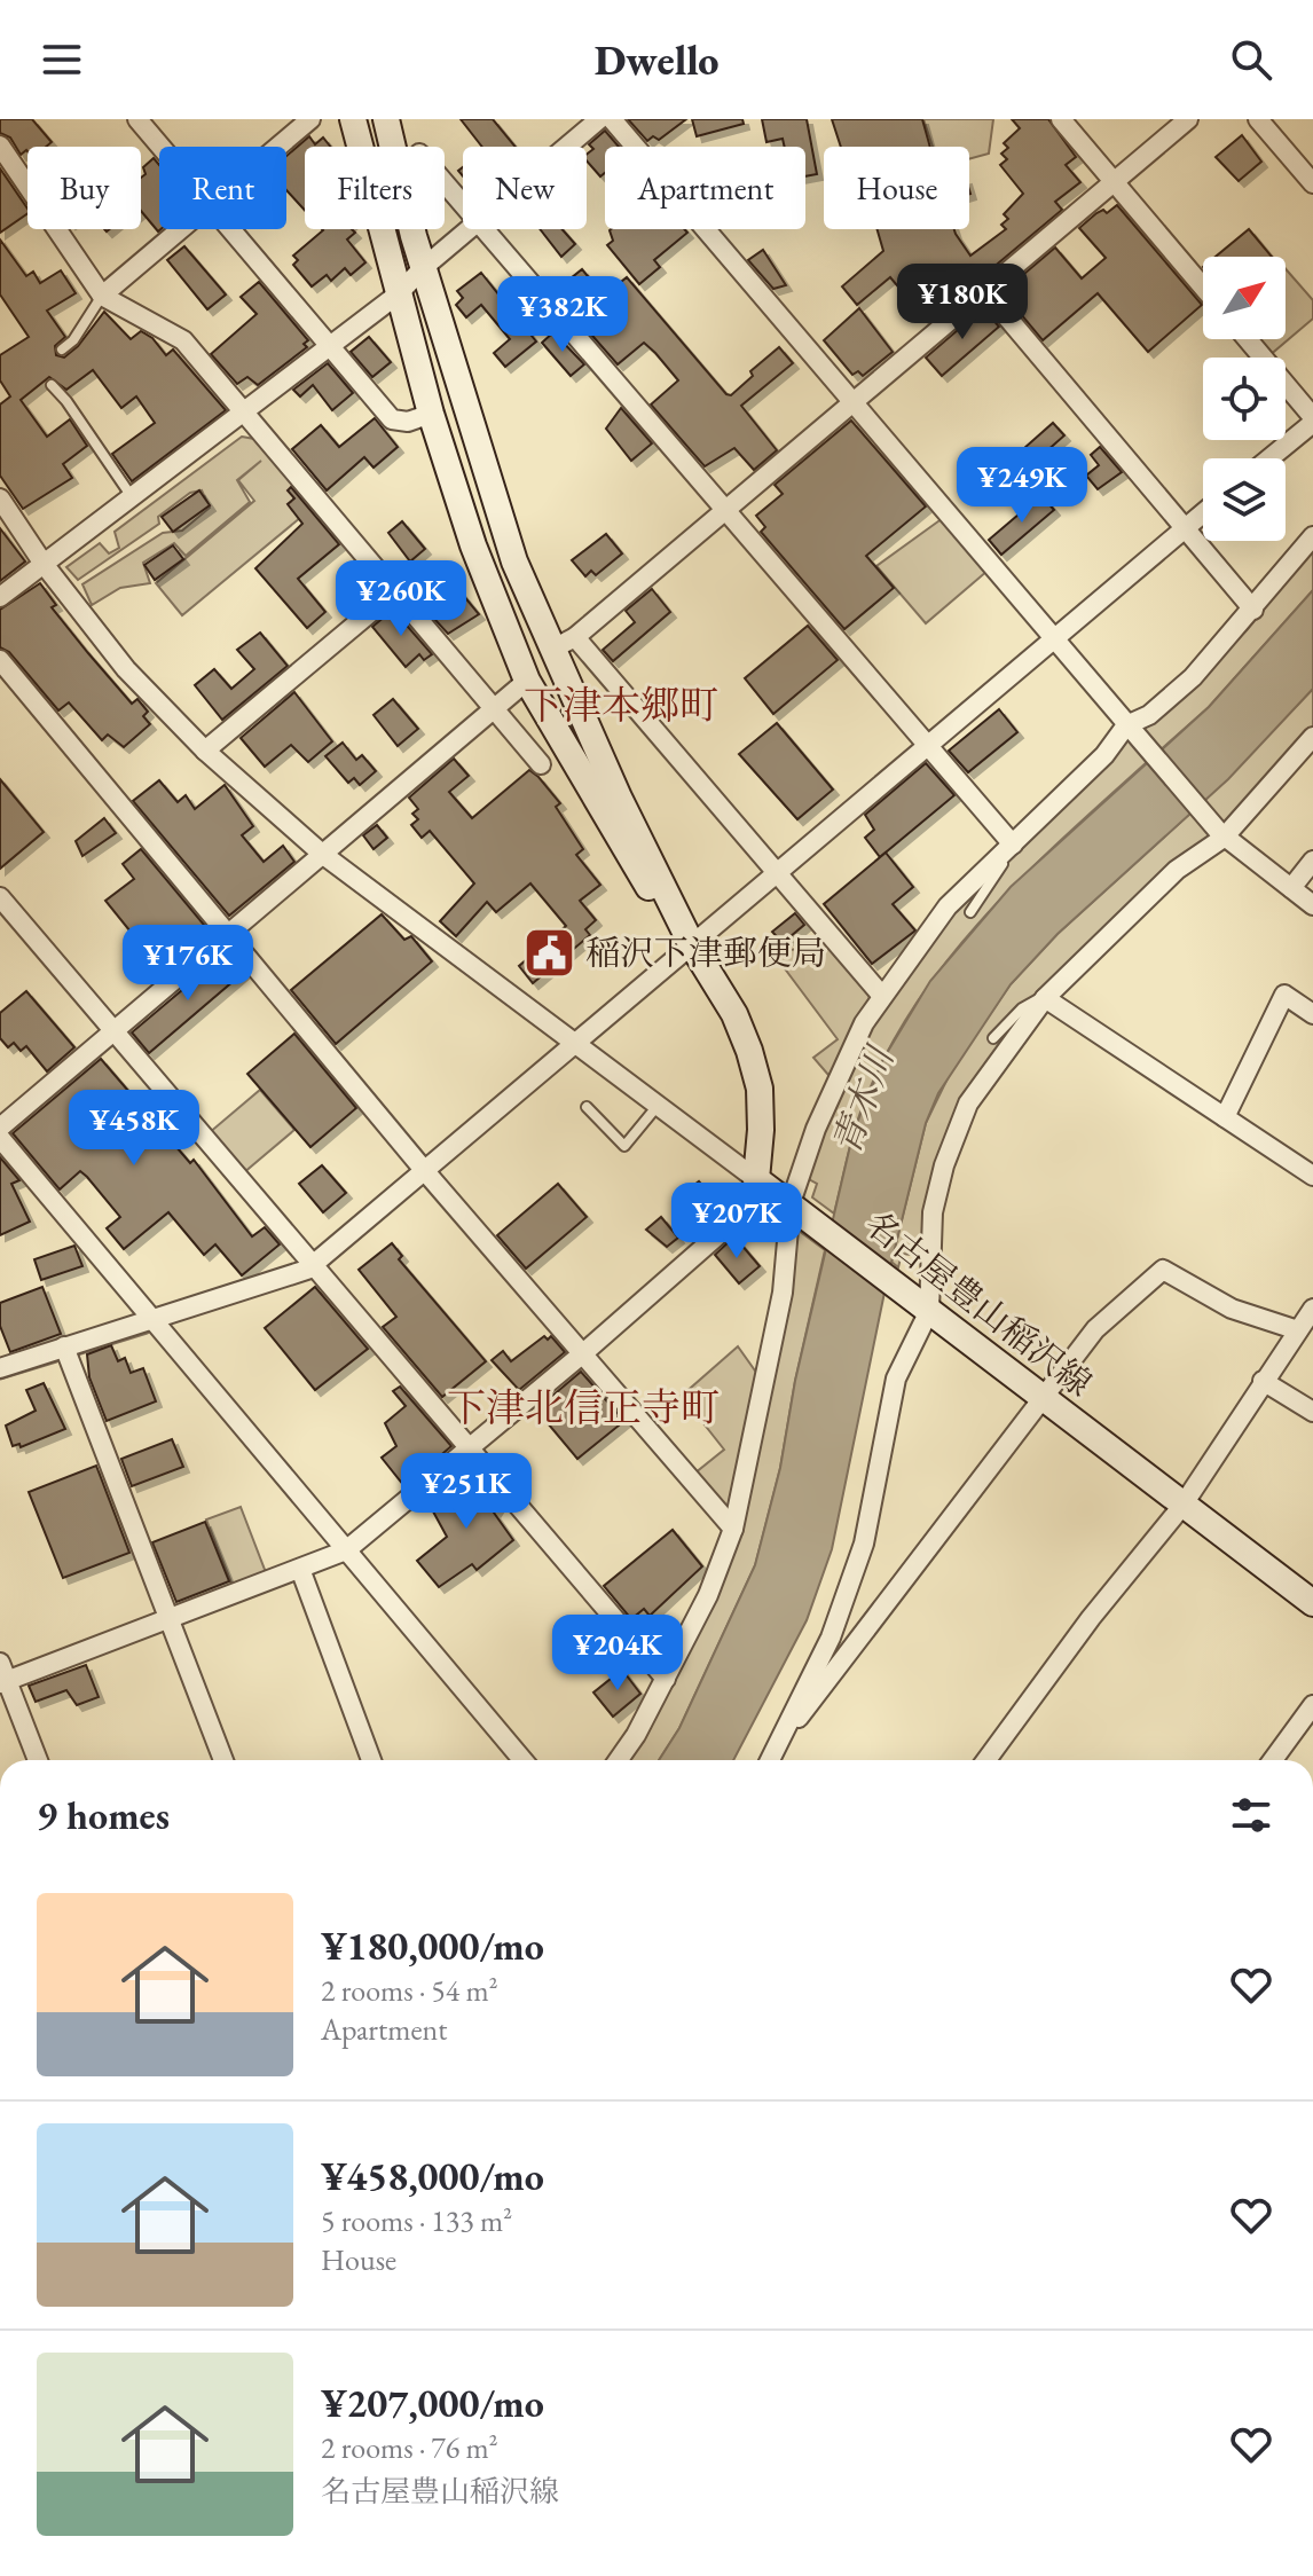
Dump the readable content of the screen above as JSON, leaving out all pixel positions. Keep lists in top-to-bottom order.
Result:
{
  "streets": {
    "main road": ["名古屋豊山稲沢線"]
  },
  "districts": ["下津本郷町", "下津北信正寺町"],
  "water": ["青木川"],
  "places": {
    "public building": ["稲沢下津郵便局"]
  },
  "north": "top right",
  "page": {
    "header": "Dwello",
    "chip": [
      "Buy",
      "Rent",
      "Filters",
      "New",
      "Apartment",
      "House"
    ],
    "price": [
      "¥180K",
      "¥382K",
      "¥249K",
      "¥260K",
      "¥176K",
      "¥458K",
      "¥207K",
      "¥251K",
      "¥204K"
    ],
    "heading": "9 homes",
    "list": [
      {
        "name": "¥180,000/mo",
        "note": "2 rooms · 54 m² · Apartment"
      },
      {
        "name": "¥458,000/mo",
        "note": "5 rooms · 133 m² · House"
      },
      {
        "name": "¥207,000/mo",
        "note": "2 rooms · 76 m² · 名古屋豊山稲沢線"
      }
    ]
  }
}
